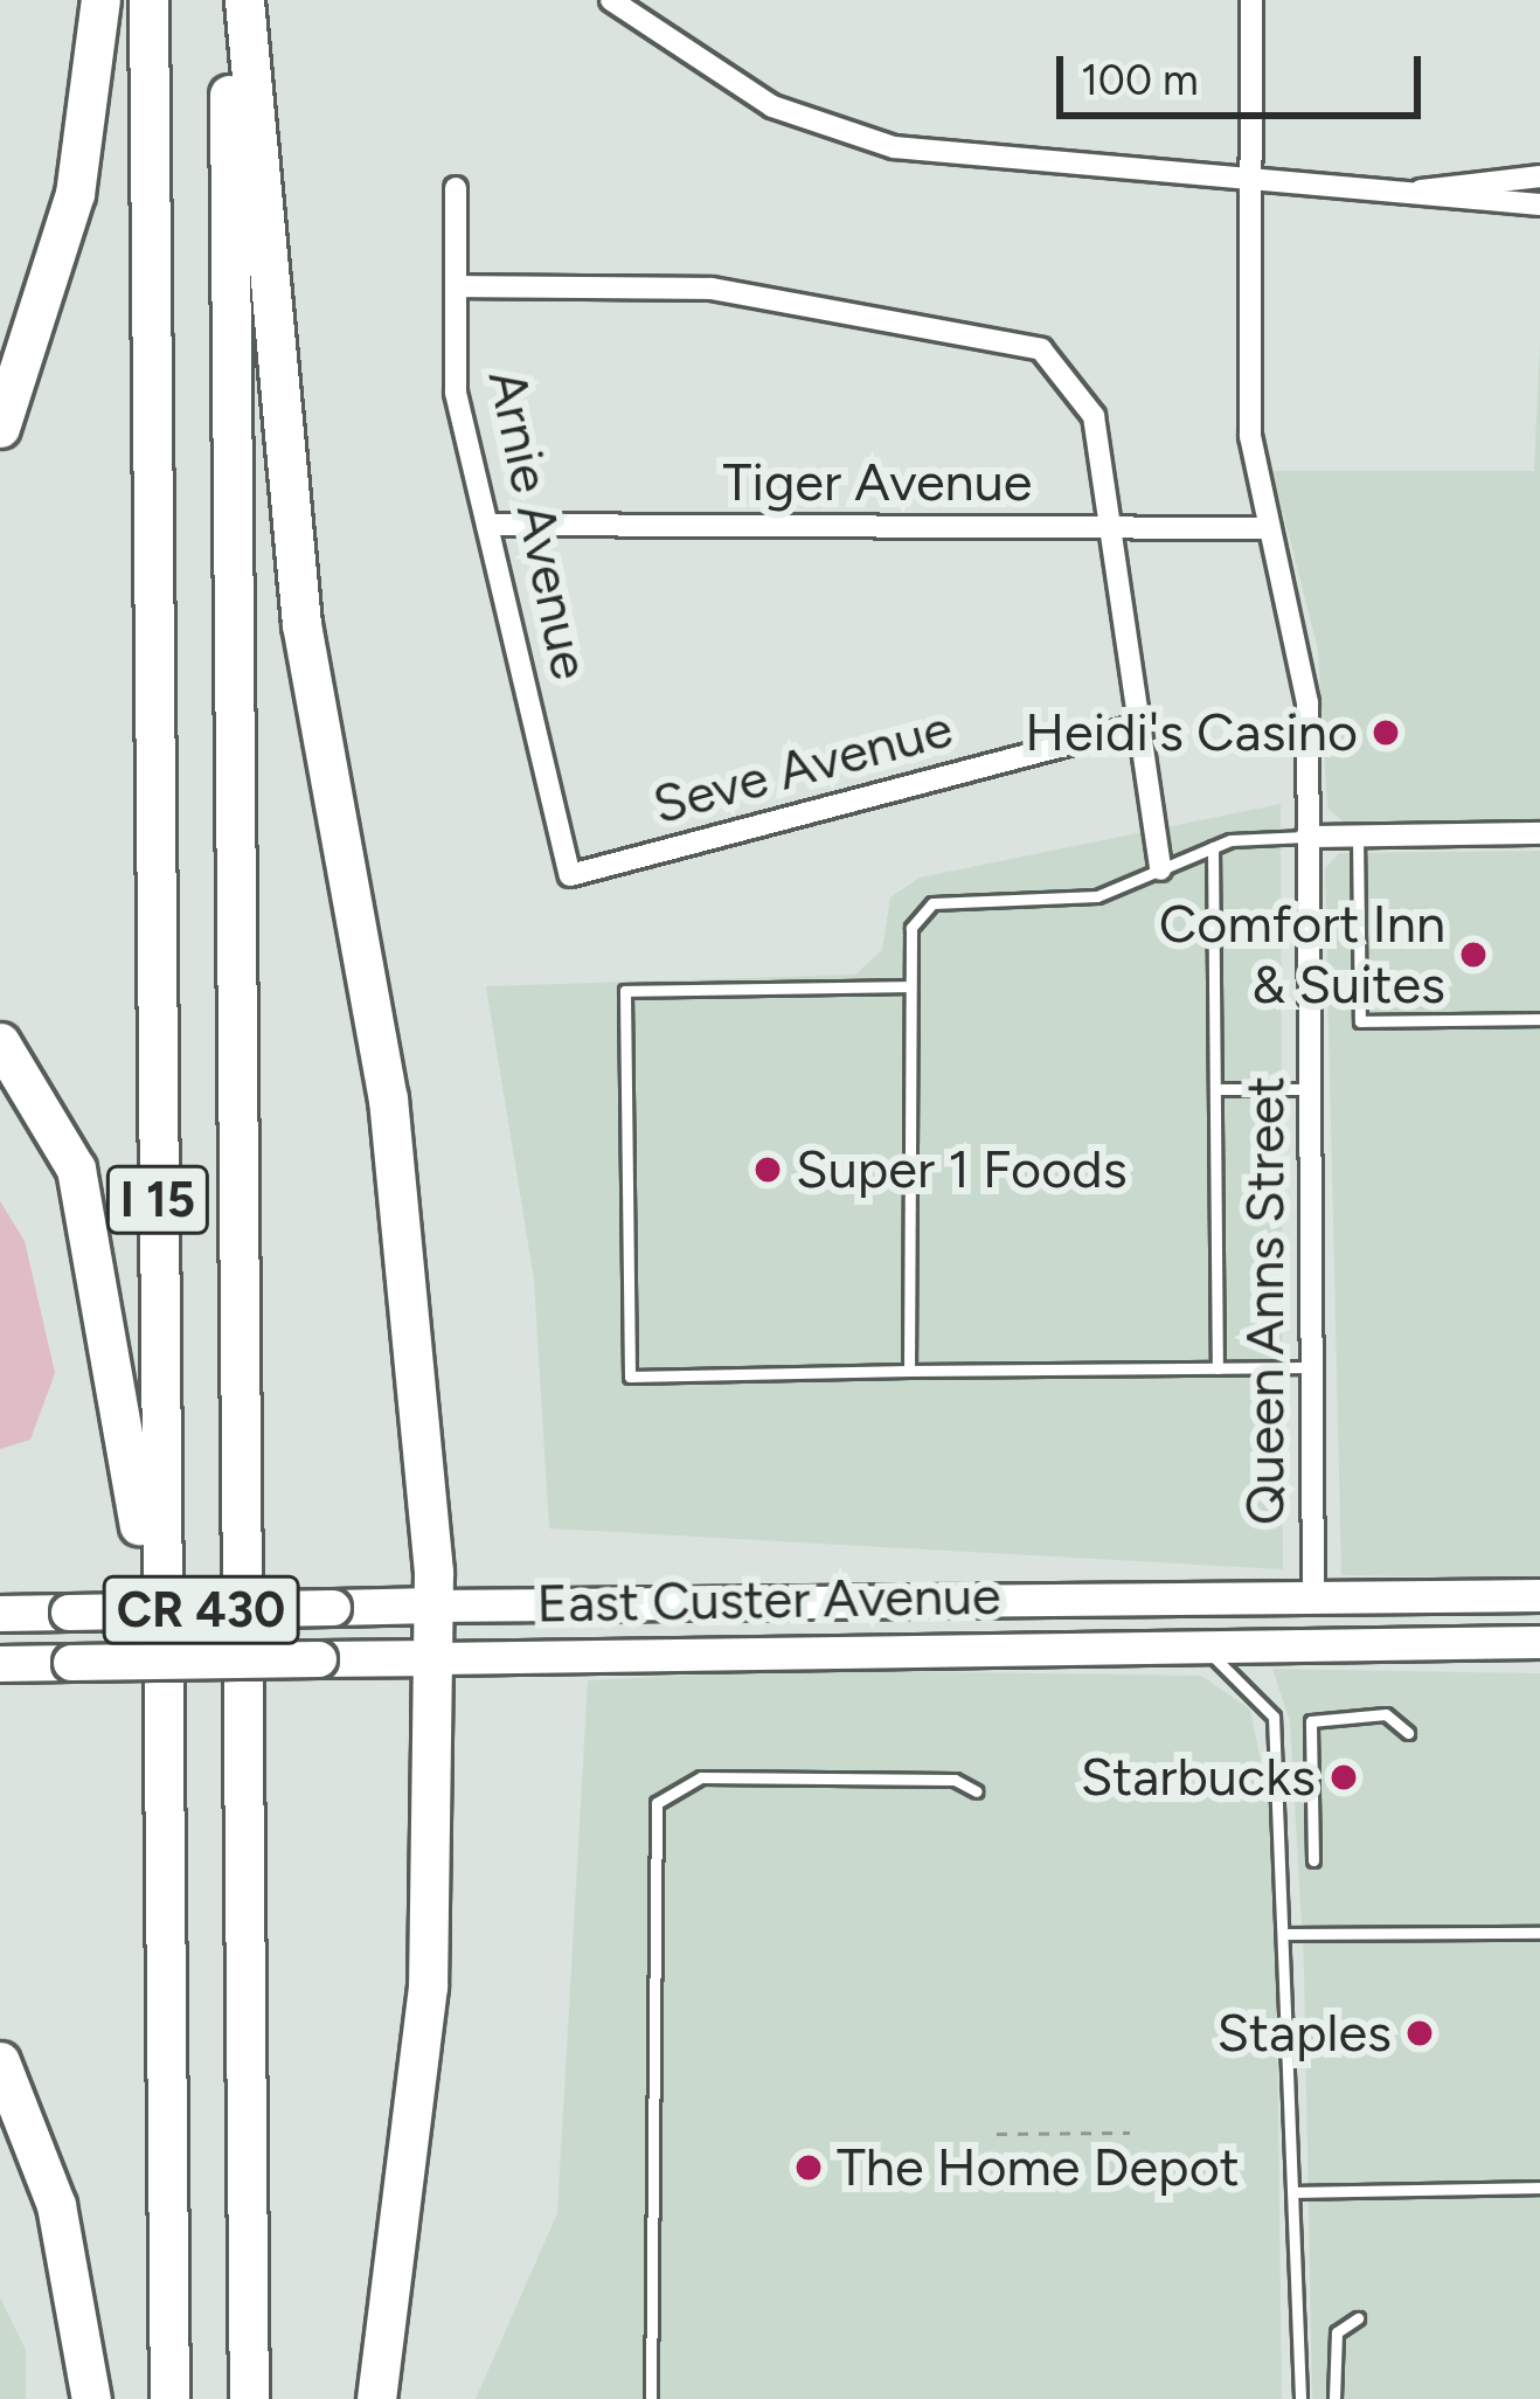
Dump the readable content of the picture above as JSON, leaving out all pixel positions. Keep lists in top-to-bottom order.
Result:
{
  "streets": {
    "highway": ["I 15"],
    "main road": ["East Custer Avenue", "CR 430"],
    "street": [
      "Tiger Avenue",
      "Arnie Avenue",
      "Seve Avenue",
      "Queen Anns Street"
    ]
  },
  "crossings": [
    ["Tiger Avenue", "Arnie Avenue"],
    ["Tiger Avenue", "Queen Anns Street"],
    ["Arnie Avenue", "Seve Avenue"],
    ["Queen Anns Street", "East Custer Avenue"]
  ],
  "places": [
    "Heidi's Casino",
    "Comfort Inn & Suites",
    "Super 1 Foods",
    "Starbucks",
    "Staples",
    "The Home Depot"
  ],
  "scale_bar": "100 m"
}
